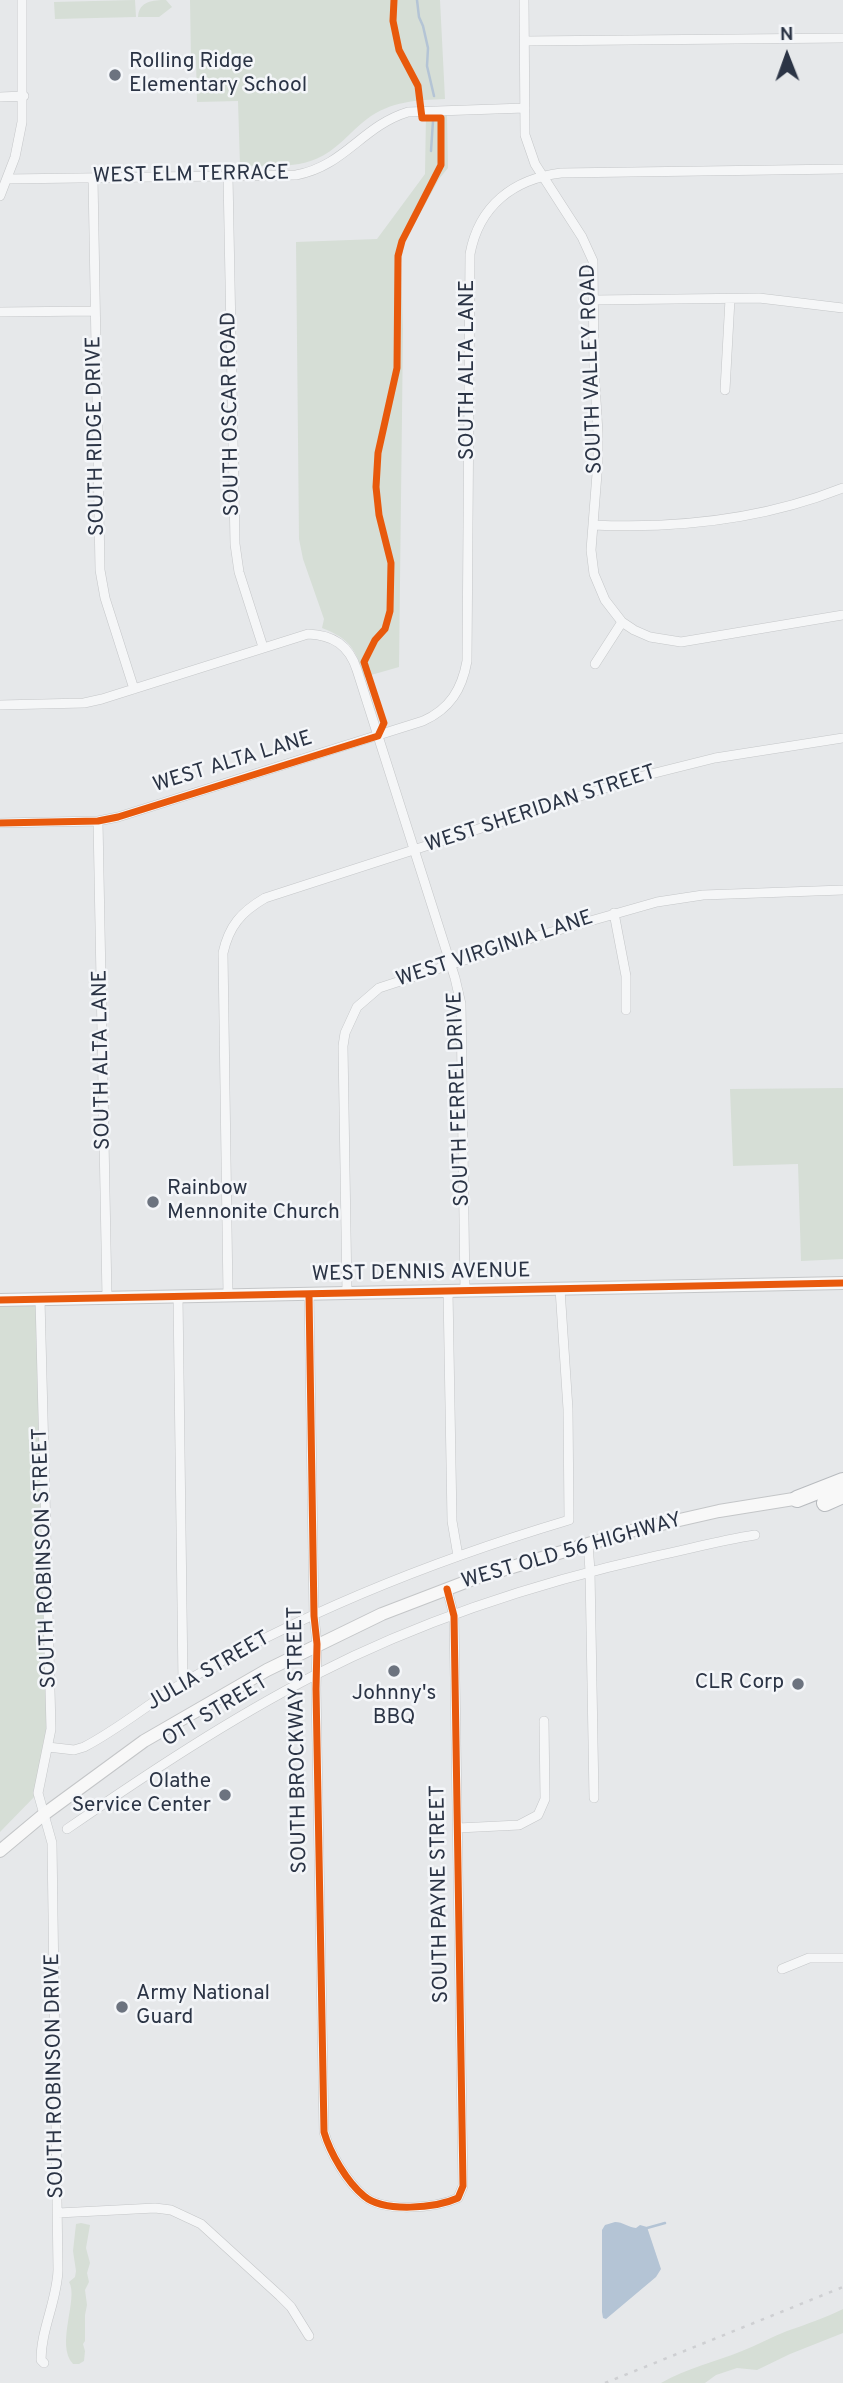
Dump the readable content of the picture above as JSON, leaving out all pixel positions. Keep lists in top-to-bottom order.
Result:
{
  "streets": {
    "main road": ["WEST DENNIS AVENUE", "WEST OLD 56 HIGHWAY"],
    "street": [
      "WEST ELM TERRACE",
      "SOUTH VALLEY ROAD",
      "SOUTH ALTA LANE",
      "SOUTH OSCAR ROAD",
      "SOUTH RIDGE DRIVE",
      "WEST ALTA LANE",
      "WEST SHERIDAN STREET",
      "WEST VIRGINIA LANE",
      "SOUTH FERREL DRIVE",
      "SOUTH ROBINSON STREET",
      "JULIA STREET",
      "OTT STREET",
      "SOUTH BROCKWAY STREET",
      "SOUTH PAYNE STREET",
      "SOUTH ROBINSON DRIVE"
    ]
  },
  "crossings": [
    ["WEST ELM TERRACE", "SOUTH VALLEY ROAD"],
    ["WEST ELM TERRACE", "SOUTH OSCAR ROAD"],
    ["WEST ELM TERRACE", "SOUTH RIDGE DRIVE"],
    ["SOUTH VALLEY ROAD", "SOUTH ALTA LANE"],
    ["SOUTH ALTA LANE", "WEST ALTA LANE"],
    ["SOUTH ALTA LANE", "WEST DENNIS AVENUE"],
    ["SOUTH OSCAR ROAD", "SOUTH FERREL DRIVE"],
    ["SOUTH RIDGE DRIVE", "SOUTH FERREL DRIVE"],
    ["WEST ALTA LANE", "SOUTH FERREL DRIVE"],
    ["WEST SHERIDAN STREET", "SOUTH FERREL DRIVE"],
    ["WEST SHERIDAN STREET", "WEST DENNIS AVENUE"],
    ["WEST VIRGINIA LANE", "SOUTH FERREL DRIVE"],
    ["WEST VIRGINIA LANE", "WEST DENNIS AVENUE"],
    ["SOUTH FERREL DRIVE", "WEST DENNIS AVENUE"],
    ["WEST DENNIS AVENUE", "SOUTH ROBINSON STREET"],
    ["WEST DENNIS AVENUE", "JULIA STREET"],
    ["WEST DENNIS AVENUE", "SOUTH BROCKWAY STREET"],
    ["WEST OLD 56 HIGHWAY", "SOUTH ROBINSON STREET"],
    ["WEST OLD 56 HIGHWAY", "SOUTH BROCKWAY STREET"],
    ["WEST OLD 56 HIGHWAY", "SOUTH PAYNE STREET"],
    ["WEST OLD 56 HIGHWAY", "SOUTH ROBINSON DRIVE"],
    ["SOUTH ROBINSON STREET", "JULIA STREET"],
    ["SOUTH ROBINSON STREET", "SOUTH ROBINSON DRIVE"],
    ["JULIA STREET", "SOUTH BROCKWAY STREET"],
    ["OTT STREET", "SOUTH BROCKWAY STREET"],
    ["OTT STREET", "SOUTH PAYNE STREET"],
    ["SOUTH BROCKWAY STREET", "SOUTH PAYNE STREET"]
  ],
  "places": [
    "Rolling Ridge Elementary School",
    "Rainbow Mennonite Church",
    "Johnny's BBQ",
    "CLR Corp",
    "Olathe Service Center",
    "Army National Guard"
  ],
  "north": "top"
}
